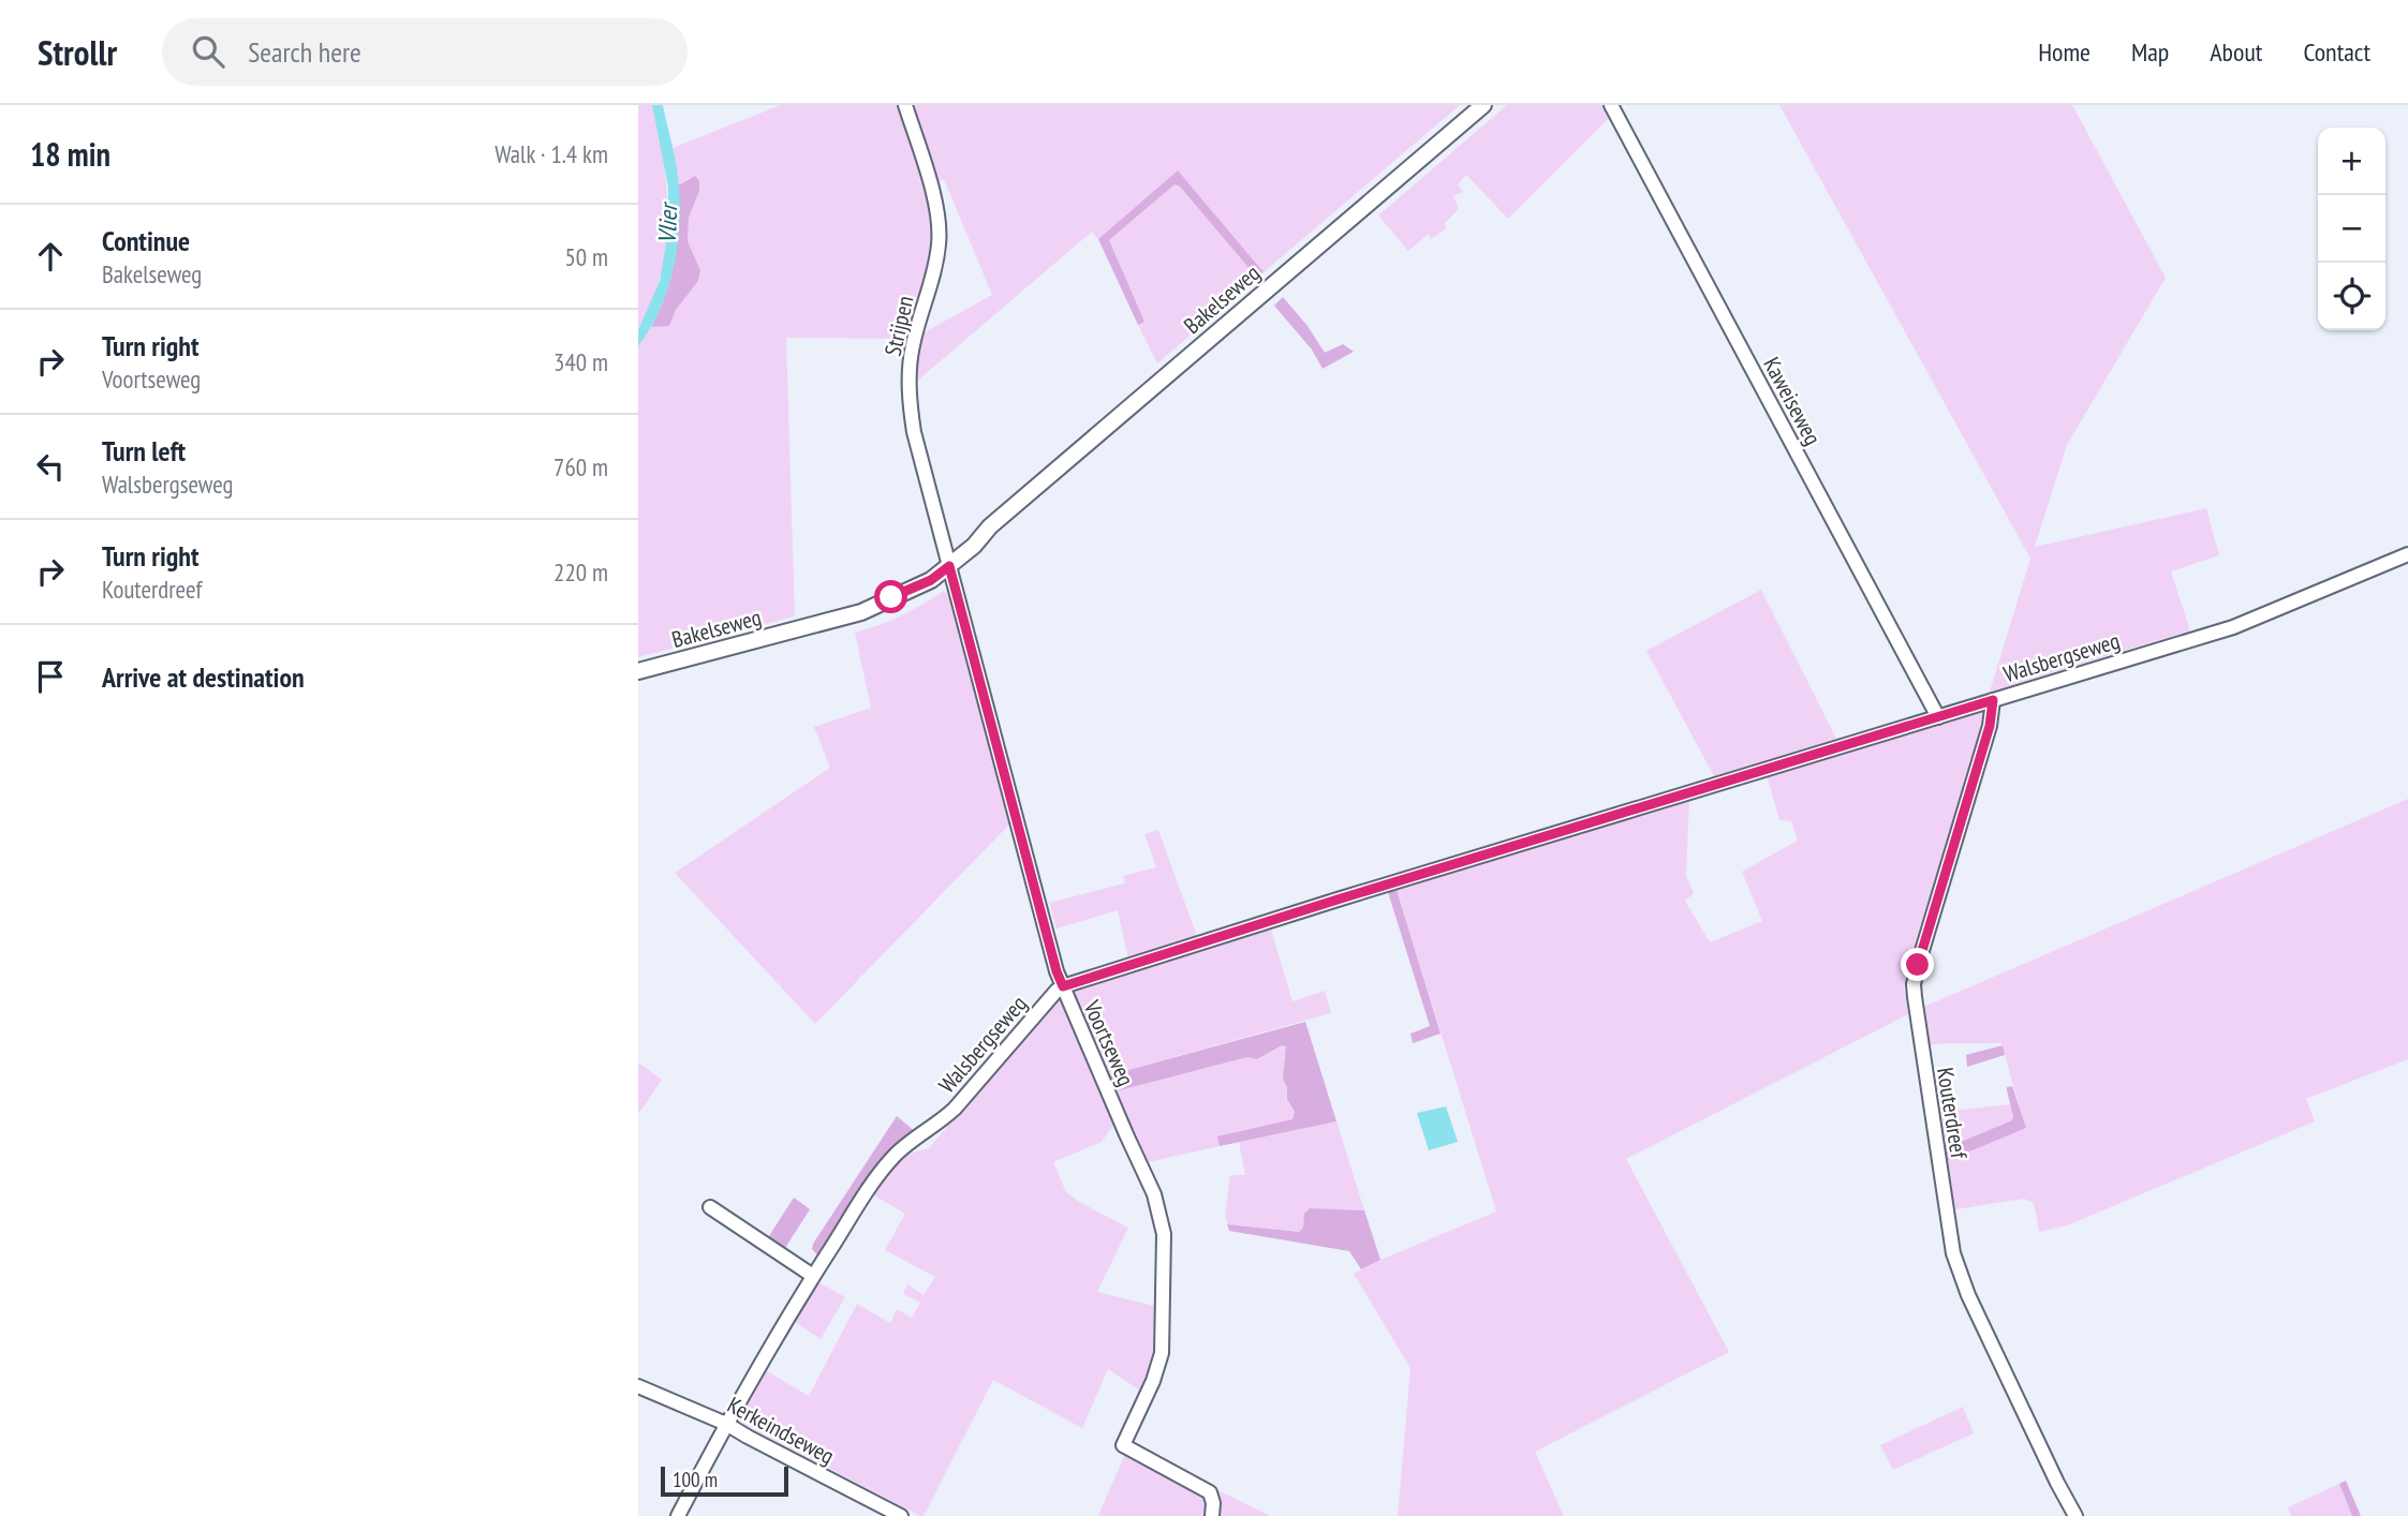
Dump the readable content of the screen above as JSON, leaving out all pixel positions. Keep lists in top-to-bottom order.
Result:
{
  "streets": {
    "main road": ["Bakelseweg"],
    "street": [
      "Strijpen",
      "Kaweiseweg",
      "Walsbergseweg",
      "Voortseweg",
      "Kouterdreef",
      "Kerkeindseweg"
    ]
  },
  "crossings": [
    ["Bakelseweg", "Strijpen"],
    ["Bakelseweg", "Voortseweg"],
    ["Strijpen", "Voortseweg"],
    ["Kaweiseweg", "Walsbergseweg"],
    ["Walsbergseweg", "Voortseweg"],
    ["Walsbergseweg", "Kouterdreef"],
    ["Walsbergseweg", "Kerkeindseweg"]
  ],
  "water": ["Vlier"],
  "scale_bar": "100 m",
  "page": {
    "header": "Strollr",
    "search": "Search here",
    "nav": [
      "Home",
      "Map",
      "About",
      "Contact"
    ],
    "heading": ["18 min", "Walk · 1.4 km"],
    "map_buttons": ["+", "−"],
    "list": [
      ["Continue", "Bakelseweg", "50 m"],
      ["Turn right", "Voortseweg", "340 m"],
      ["Turn left", "Walsbergseweg", "760 m"],
      ["Turn right", "Kouterdreef", "220 m"],
      "Arrive at destination"
    ],
    "scale": "100 m"
  }
}
